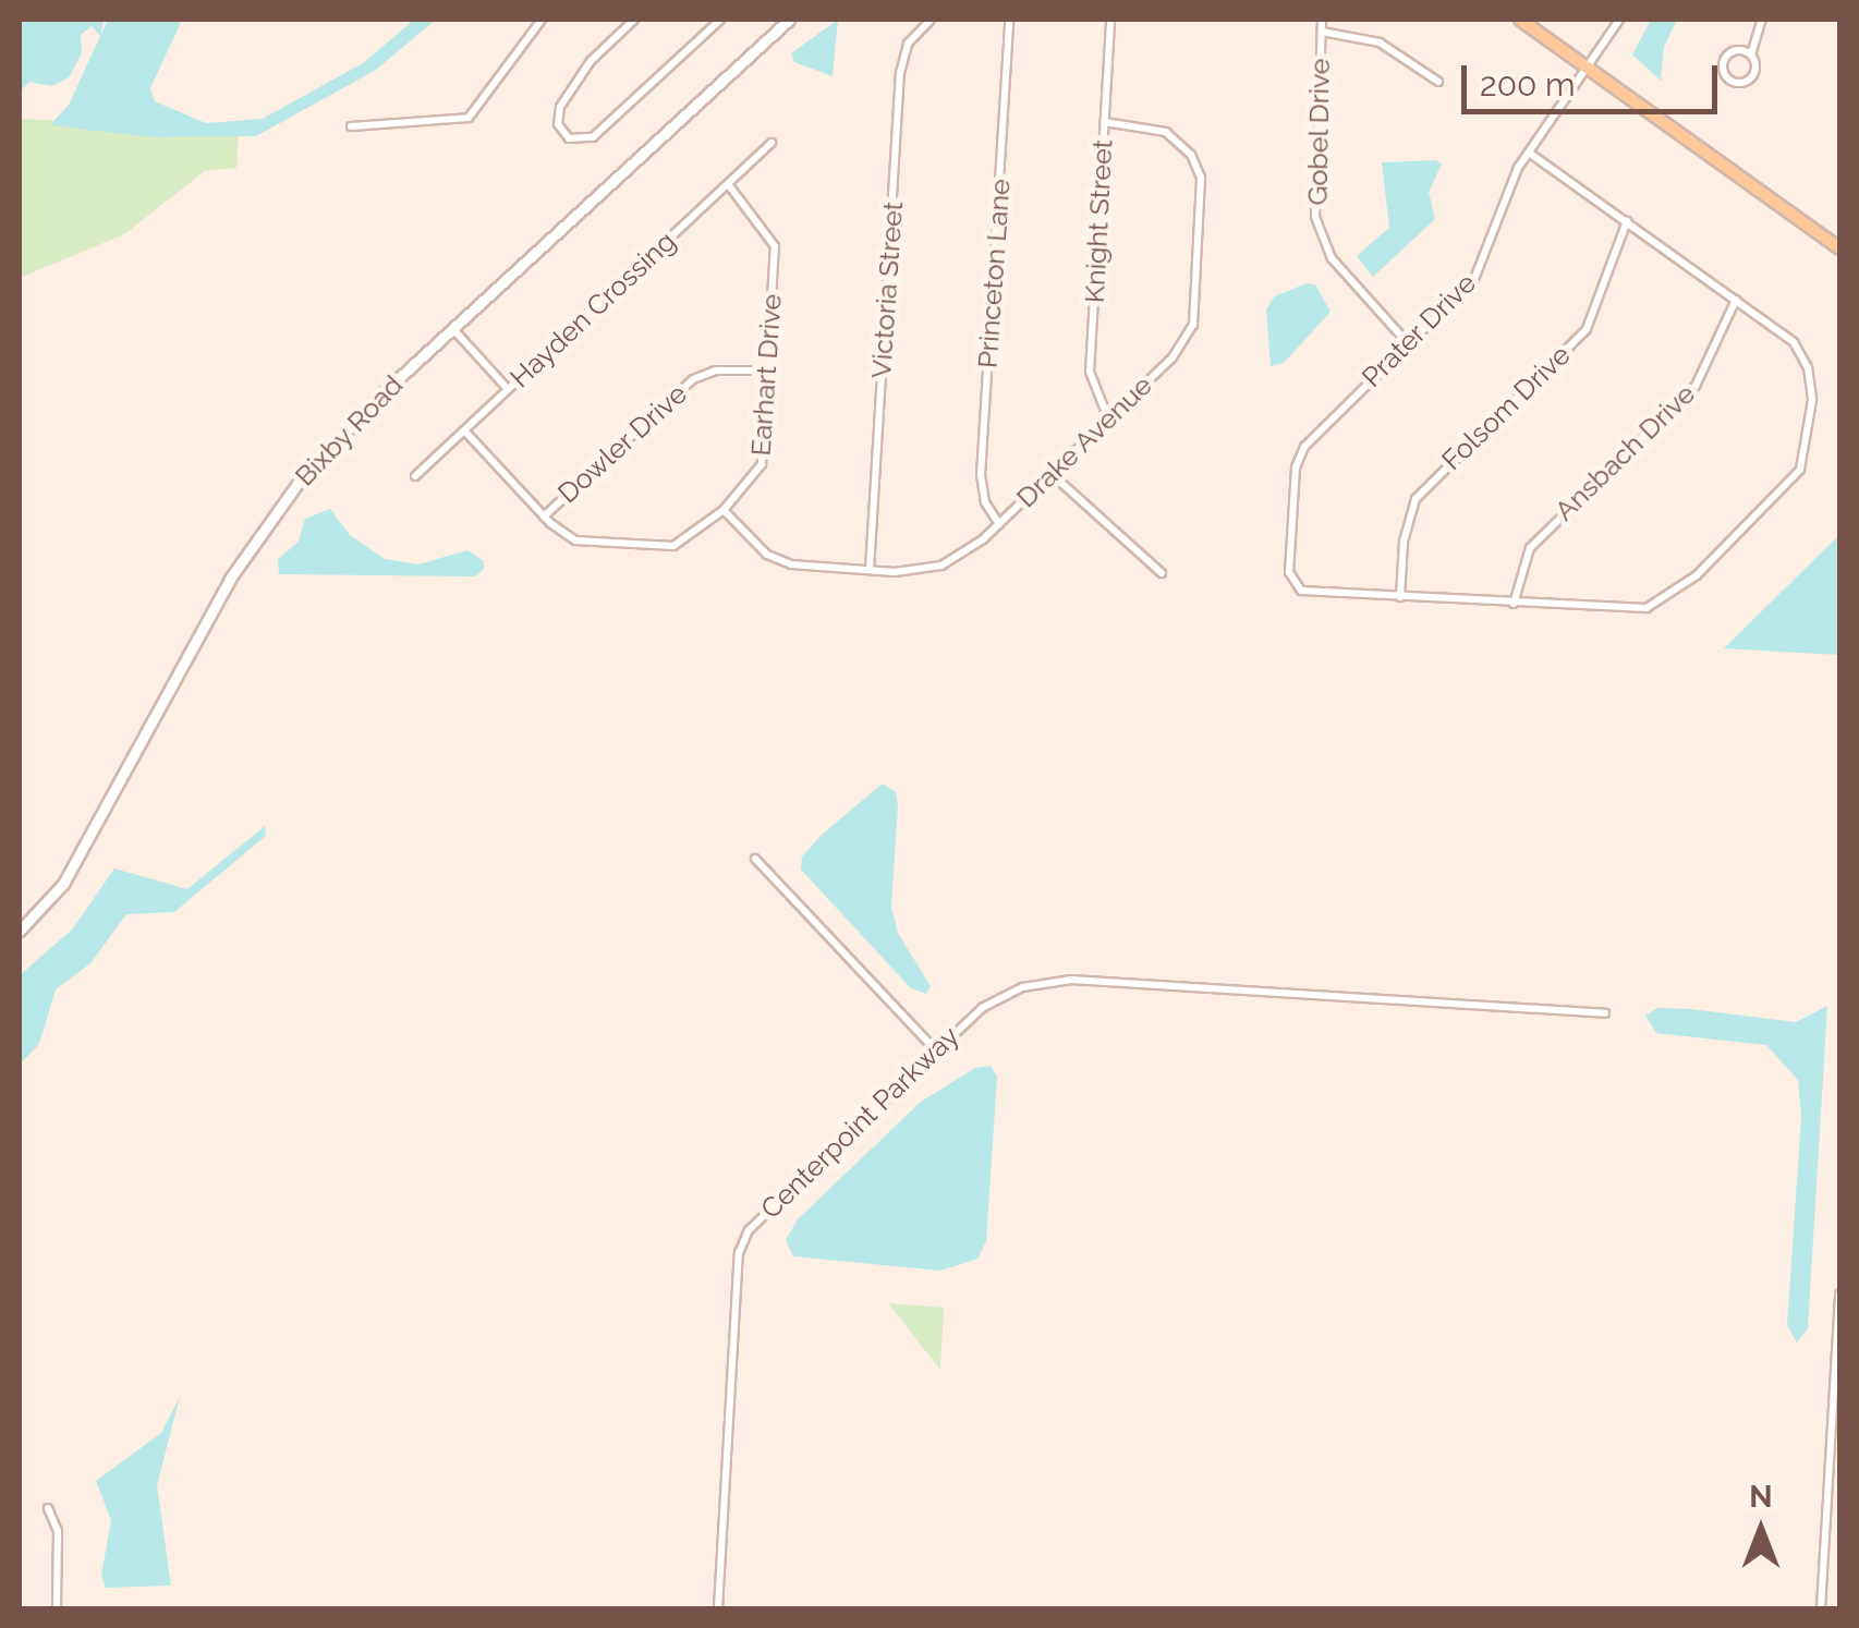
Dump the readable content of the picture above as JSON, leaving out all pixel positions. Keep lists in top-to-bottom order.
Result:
{
  "streets": {
    "street": [
      "Gobel Drive",
      "Knight Street",
      "Princeton Lane",
      "Victoria Street",
      "Hayden Crossing",
      "Prater Drive",
      "Earhart Drive",
      "Folsom Drive",
      "Bixby Road",
      "Drake Avenue",
      "Dowler Drive",
      "Ansbach Drive",
      "Centerpoint Parkway"
    ]
  },
  "crossings": [
    ["Gobel Drive", "Prater Drive"],
    ["Knight Street", "Drake Avenue"],
    ["Princeton Lane", "Drake Avenue"],
    ["Victoria Street", "Drake Avenue"],
    ["Hayden Crossing", "Earhart Drive"],
    ["Prater Drive", "Folsom Drive"],
    ["Earhart Drive", "Drake Avenue"],
    ["Earhart Drive", "Dowler Drive"]
  ],
  "scale_bar": "200 m",
  "north": "top"
}
